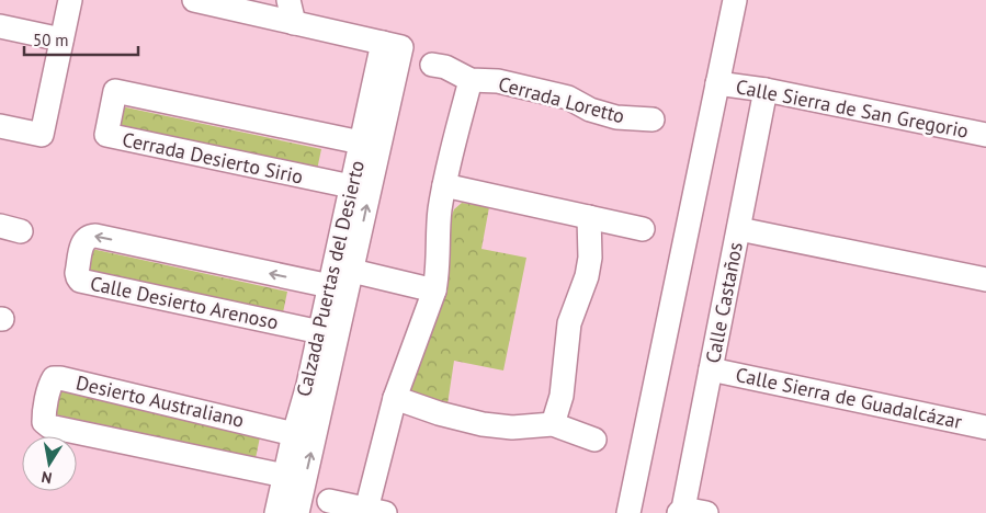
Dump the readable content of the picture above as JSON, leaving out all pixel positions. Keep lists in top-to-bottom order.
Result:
{
  "streets": {
    "street": [
      "Cerrada Loretto",
      "Calle Sierra de San Gregorio",
      "Cerrada Desierto Sirio",
      "Calzada Puertas del Desierto",
      "Calle Desierto Arenoso",
      "Calle Castaños",
      "Calle Sierra de Guadalcázar",
      "Desierto Australiano"
    ]
  },
  "crossings": [
    ["Calle Sierra de San Gregorio", "Calle Castaños"],
    ["Cerrada Desierto Sirio", "Calzada Puertas del Desierto"],
    ["Calzada Puertas del Desierto", "Calle Desierto Arenoso"],
    ["Calzada Puertas del Desierto", "Desierto Australiano"],
    ["Calle Castaños", "Calle Sierra de Guadalcázar"]
  ],
  "scale_bar": "50 m",
  "north": "bottom"
}
